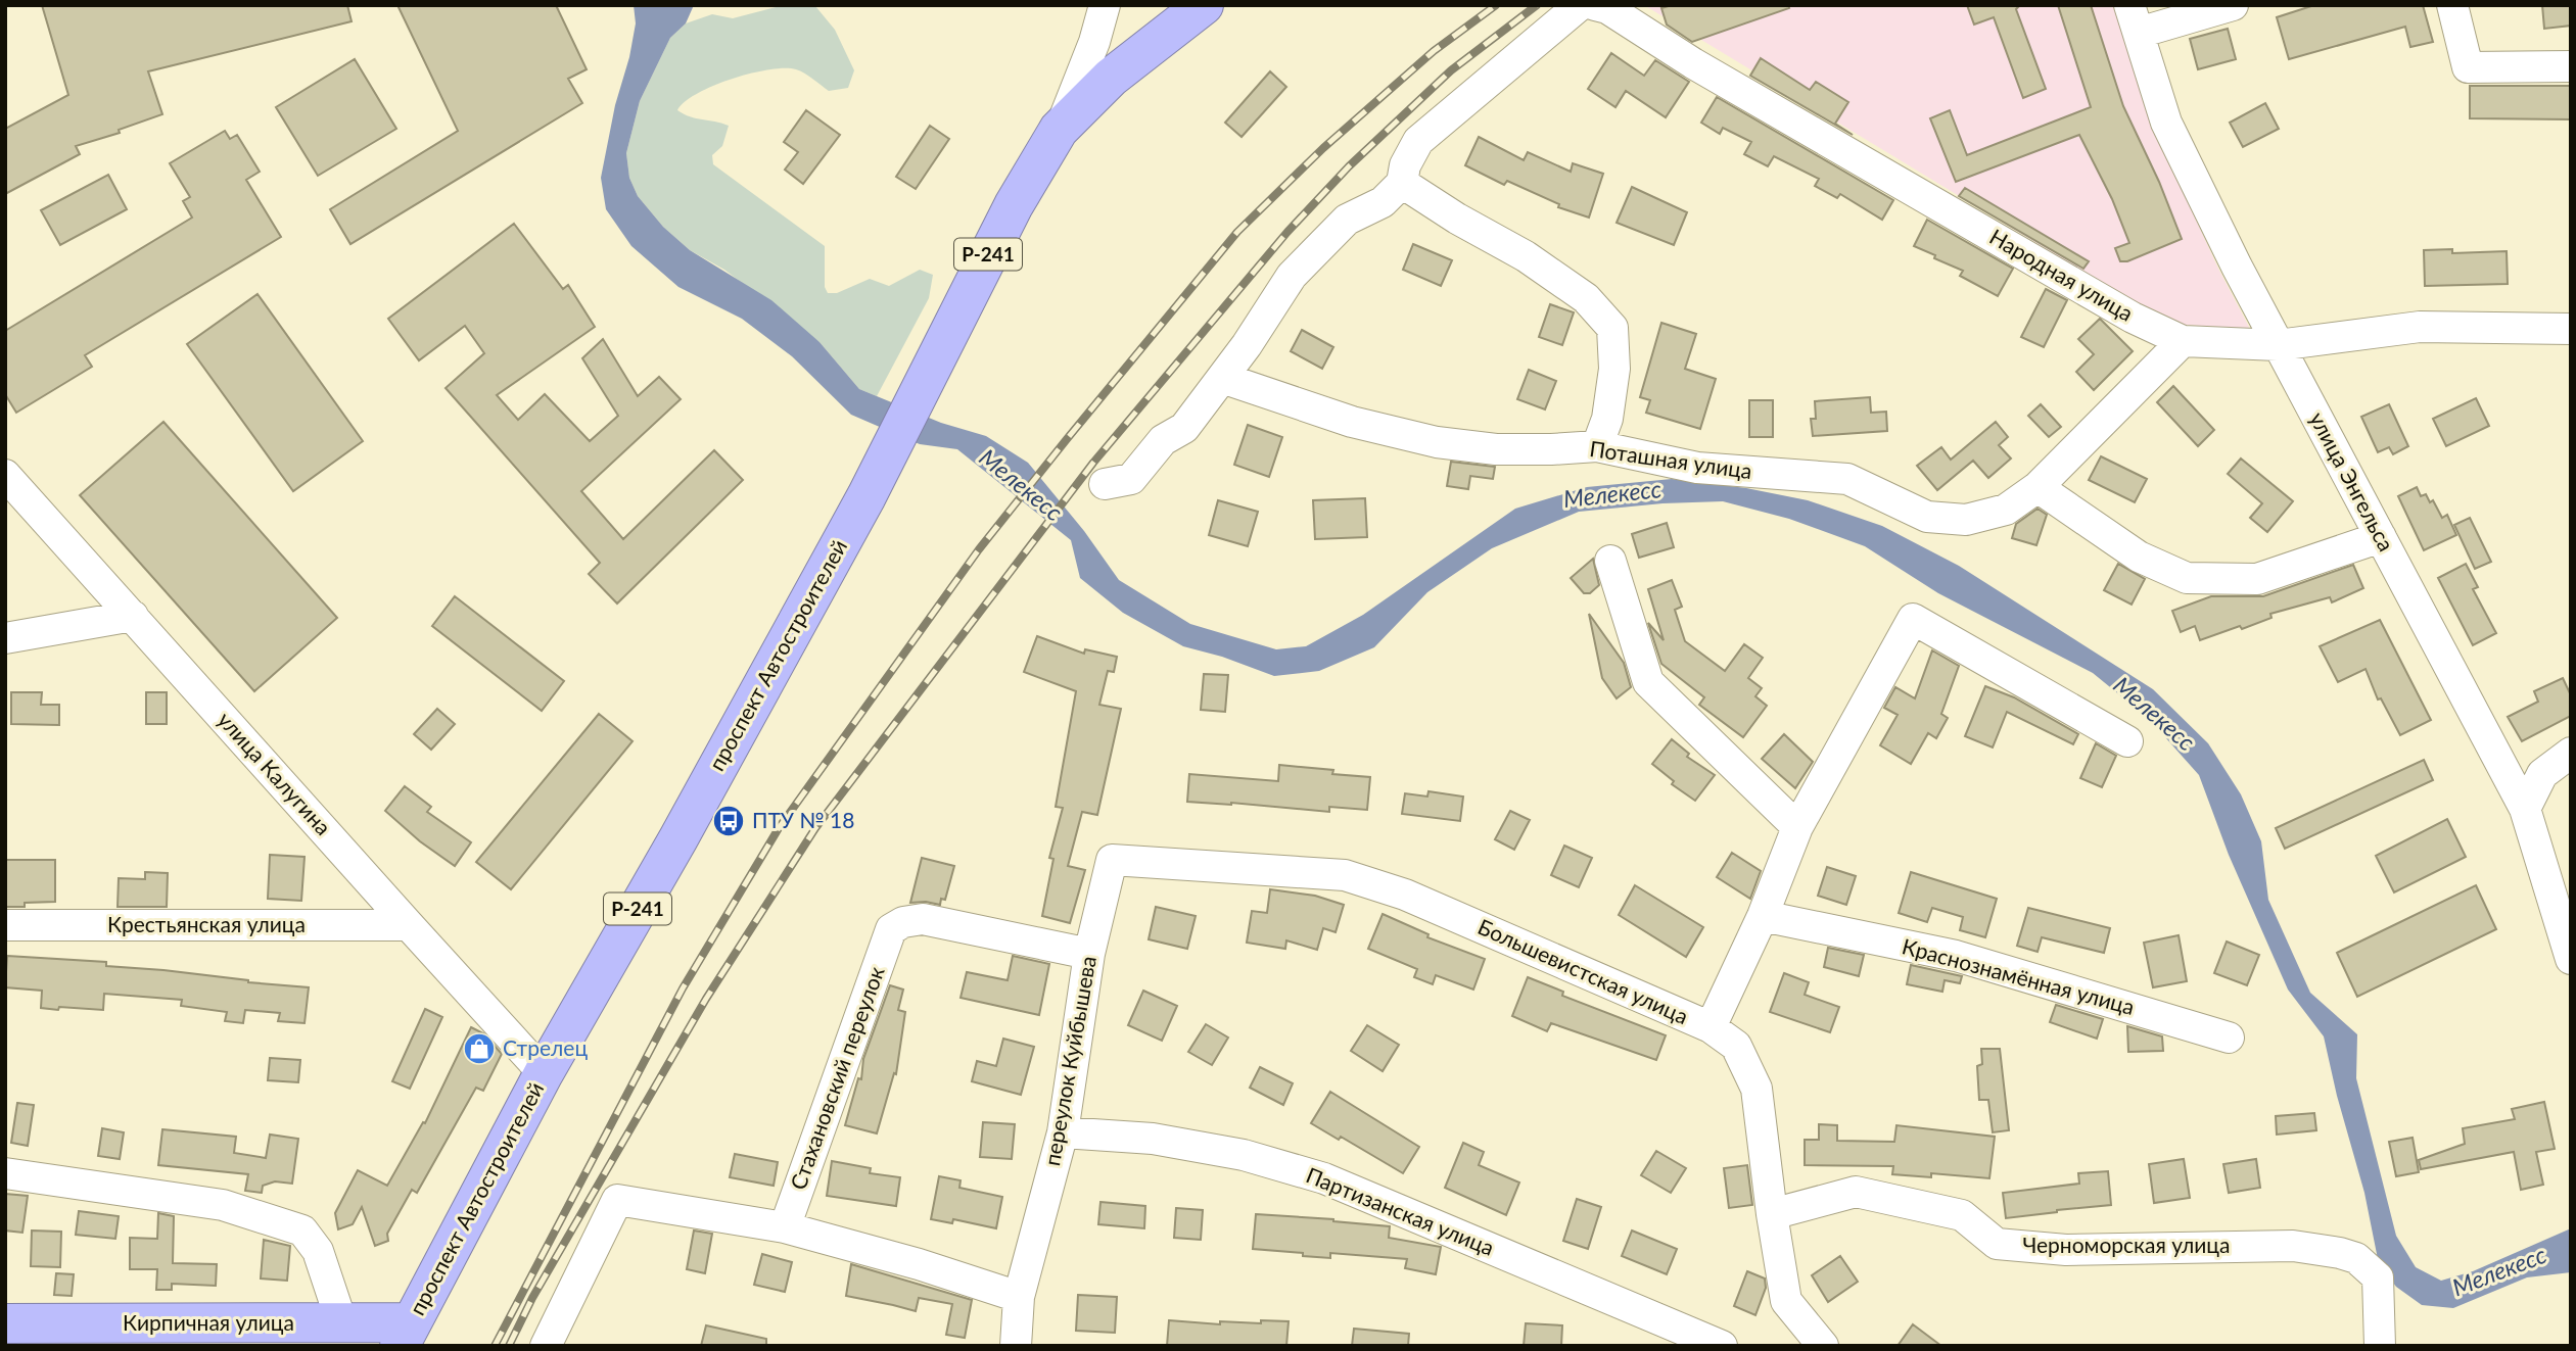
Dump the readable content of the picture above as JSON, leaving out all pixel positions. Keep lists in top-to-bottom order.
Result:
{
  "streets": {
    "highway": ["Р-241", "проспект Автостроителей", "Кирпичная улица"],
    "street": [
      "Народная улица",
      "Поташная улица",
      "улица Энгельса",
      "улица Калугина",
      "Крестьянская улица",
      "Большевистская улица",
      "Краснознамённая улица",
      "переулок Куйбышева",
      "Стахановский переулок",
      "Партизанская улица",
      "Черноморская улица"
    ]
  },
  "crossings": [
    ["Народная улица", "Поташная улица"],
    ["Народная улица", "улица Энгельса"],
    ["проспект Автостроителей", "улица Калугина"],
    ["проспект Автостроителей", "Кирпичная улица"],
    ["улица Калугина", "Крестьянская улица"],
    ["Большевистская улица", "переулок Куйбышева"],
    ["Большевистская улица", "Черноморская улица"],
    ["переулок Куйбышева", "Стахановский переулок"],
    ["переулок Куйбышева", "Партизанская улица"]
  ],
  "water": ["Мелекесс"],
  "places": {
    "bus stop": ["ПТУ № 18"],
    "shop": ["Стрелец"]
  }
}
